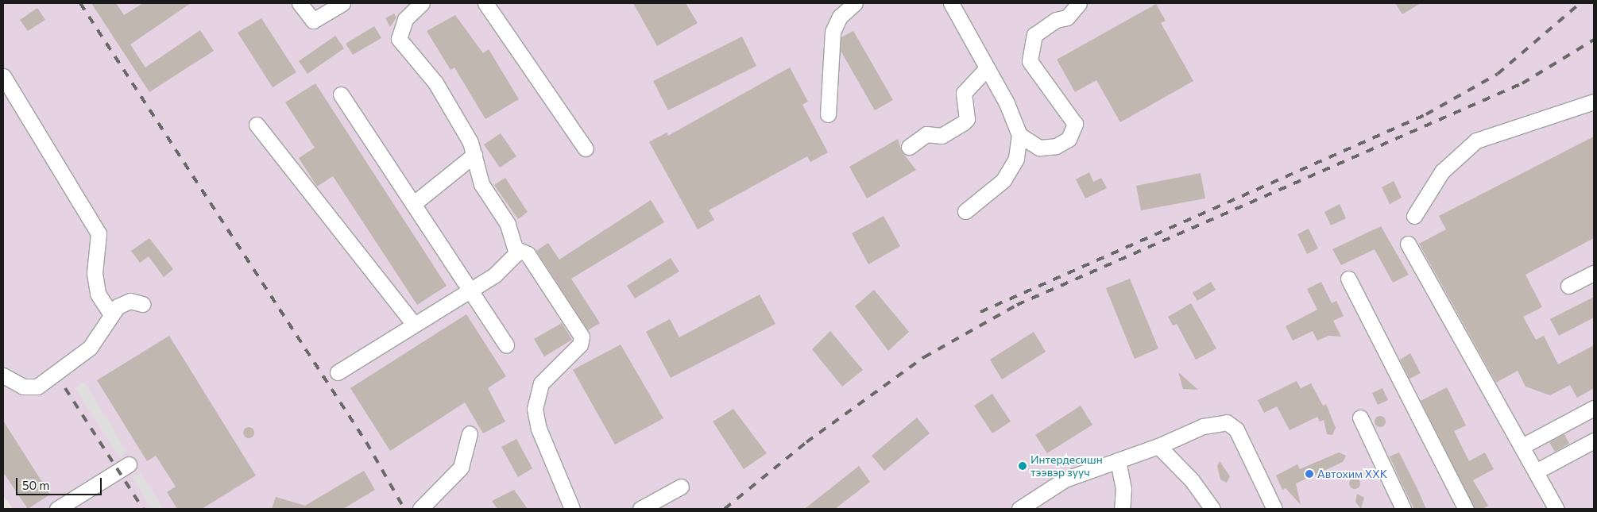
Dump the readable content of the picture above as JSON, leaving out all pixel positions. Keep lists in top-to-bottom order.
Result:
{
  "places": ["Интердесишн тээвэр зууч", "Автохим ХХК"],
  "scale_bar": "50 m"
}
